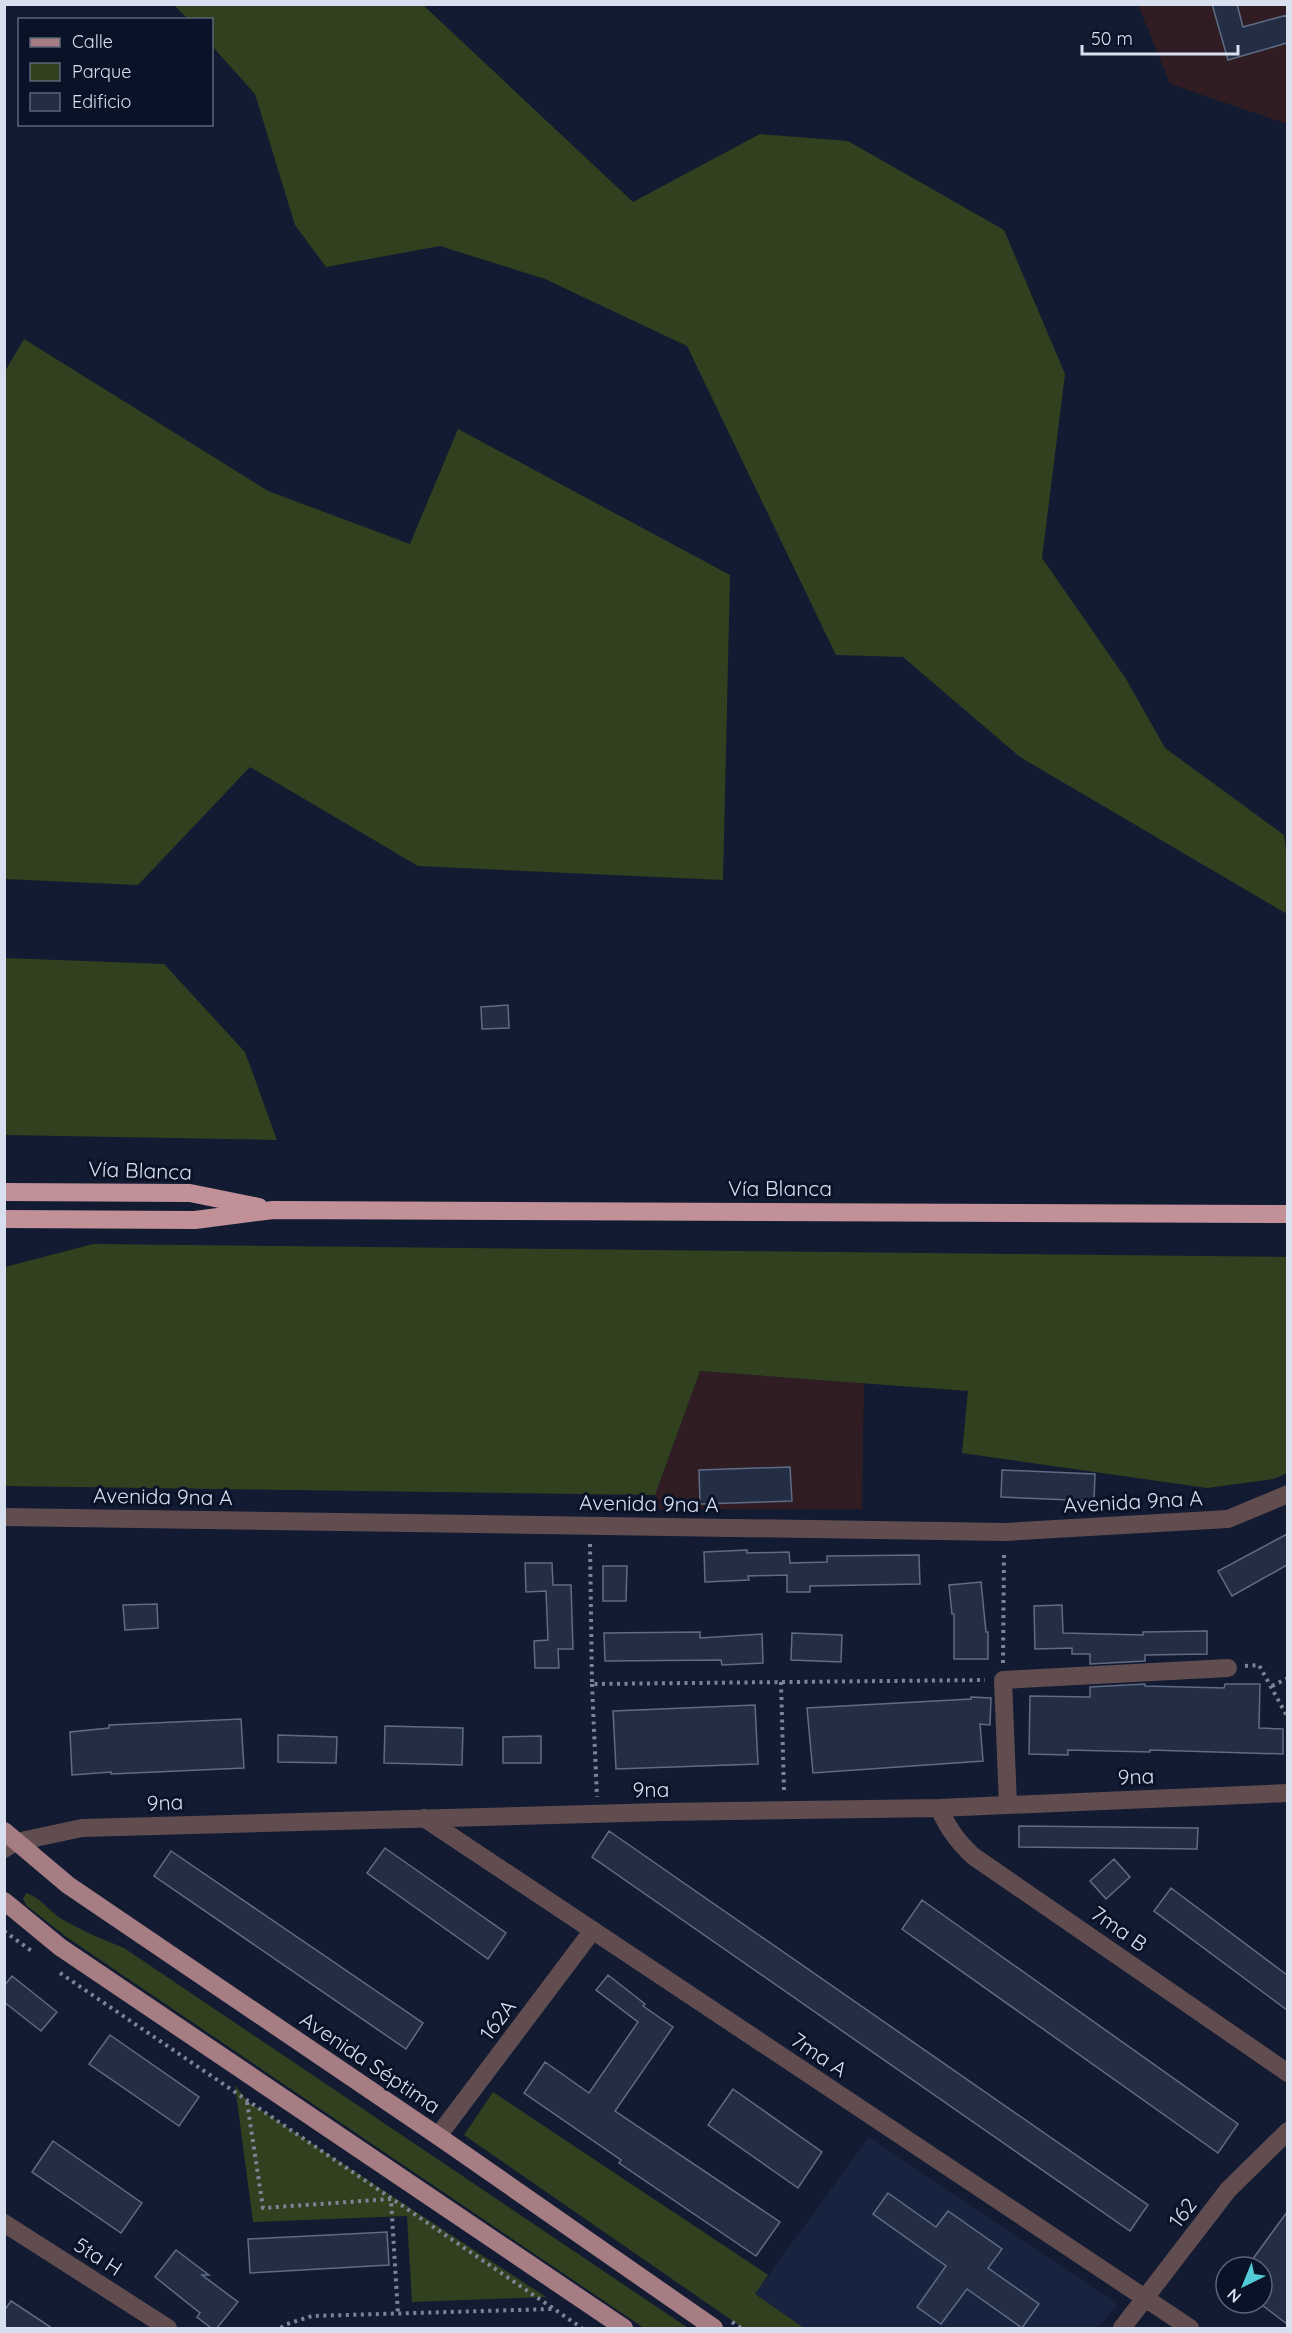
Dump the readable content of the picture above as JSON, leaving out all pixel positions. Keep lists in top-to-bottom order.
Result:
{
  "streets": {
    "highway": ["Vía Blanca"],
    "main road": ["Avenida Séptima"],
    "street": [
      "Avenida 9na A",
      "9na",
      "7ma B",
      "162A",
      "7ma A",
      "162",
      "5ta H"
    ]
  },
  "crossings": [
    ["9na", "7ma B"],
    ["9na", "7ma A"],
    ["9na", "Avenida Séptima"],
    ["162A", "7ma A"],
    ["162A", "Avenida Séptima"],
    ["7ma A", "162"]
  ],
  "legend": ["Calle", "Parque", "Edificio"],
  "scale_bar": "50 m",
  "north": "bottom left"
}
